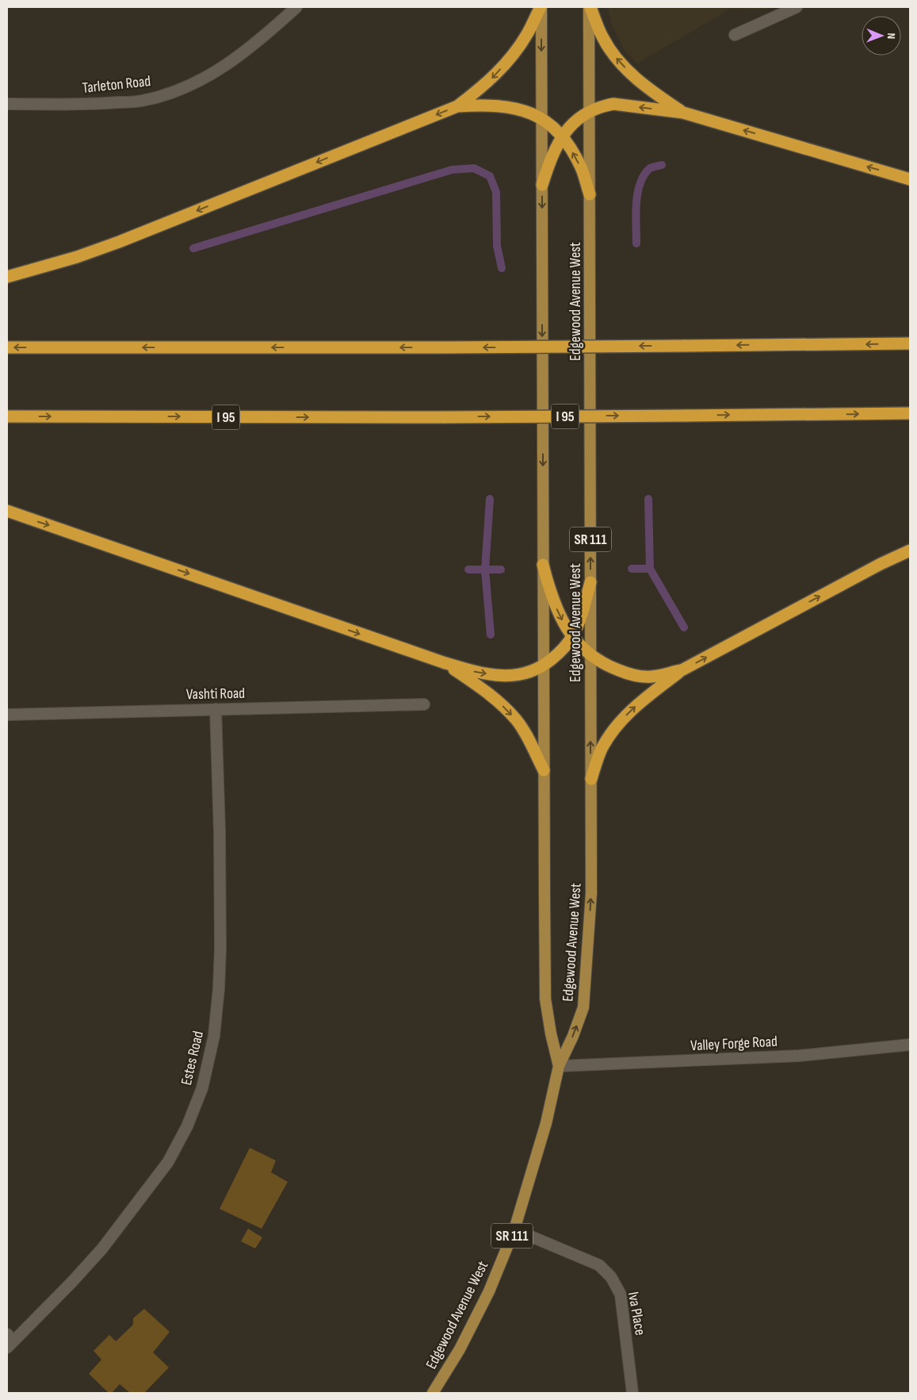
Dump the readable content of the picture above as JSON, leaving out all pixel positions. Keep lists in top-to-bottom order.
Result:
{
  "streets": {
    "highway": ["I 95"],
    "main road": ["Edgewood Avenue West", "SR 111"],
    "street": [
      "Tarleton Road",
      "Vashti Road",
      "Valley Forge Road",
      "Estes Road",
      "Iva Place"
    ]
  },
  "crossings": [
    ["Edgewood Avenue West", "Valley Forge Road"],
    ["Edgewood Avenue West", "Iva Place"],
    ["Vashti Road", "Estes Road"]
  ],
  "north": "right"
}
